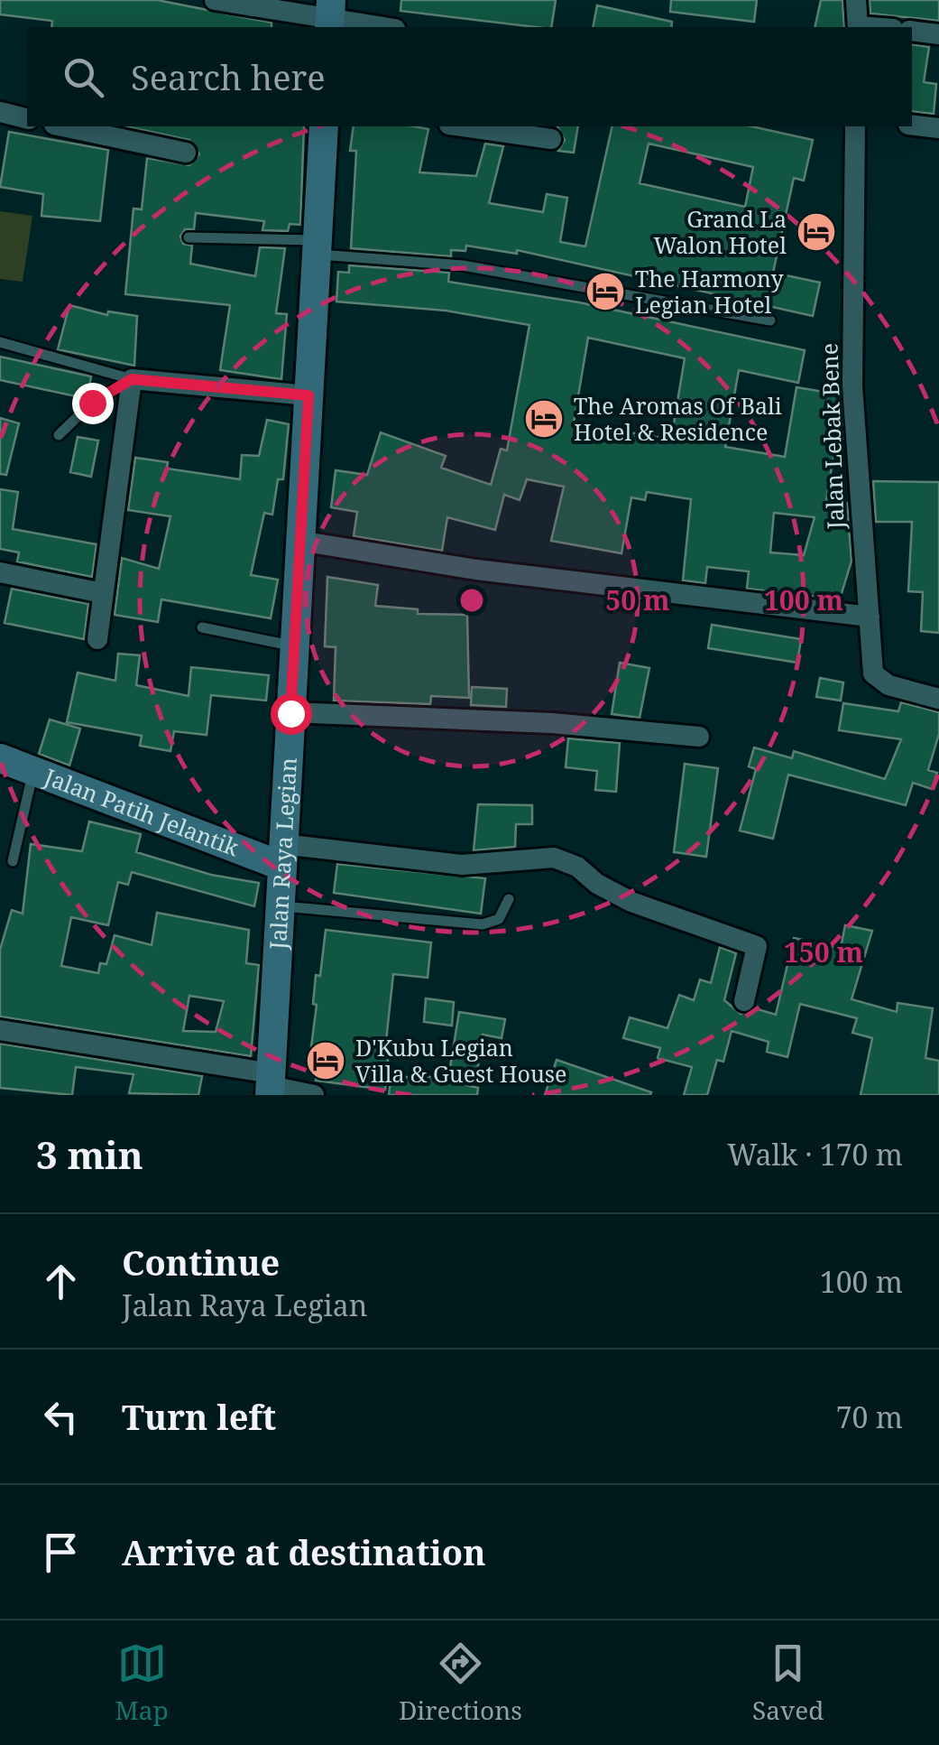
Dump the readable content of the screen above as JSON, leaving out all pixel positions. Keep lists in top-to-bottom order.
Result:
{
  "streets": {
    "main road": ["Jalan Patih Jelantik", "Jalan Raya Legian"],
    "street": ["Jalan Lebak Bene"]
  },
  "crossings": [
    ["Jalan Patih Jelantik", "Jalan Raya Legian"]
  ],
  "places": {
    "hotel": [
      "Grand La Walon Hotel",
      "The Harmony Legian Hotel",
      "The Aromas Of Bali Hotel & Residence",
      "D'Kubu Legian Villa & Guest House"
    ]
  },
  "page": {
    "search": "Search here",
    "heading": ["3 min", "Walk · 170 m"],
    "list": [
      ["Continue", "Jalan Raya Legian", "100 m"],
      ["Turn left", "70 m"],
      "Arrive at destination"
    ],
    "nav": ["Map", "Directions", "Saved"]
  },
  "rings": ["50 m", "100 m", "150 m"]
}
